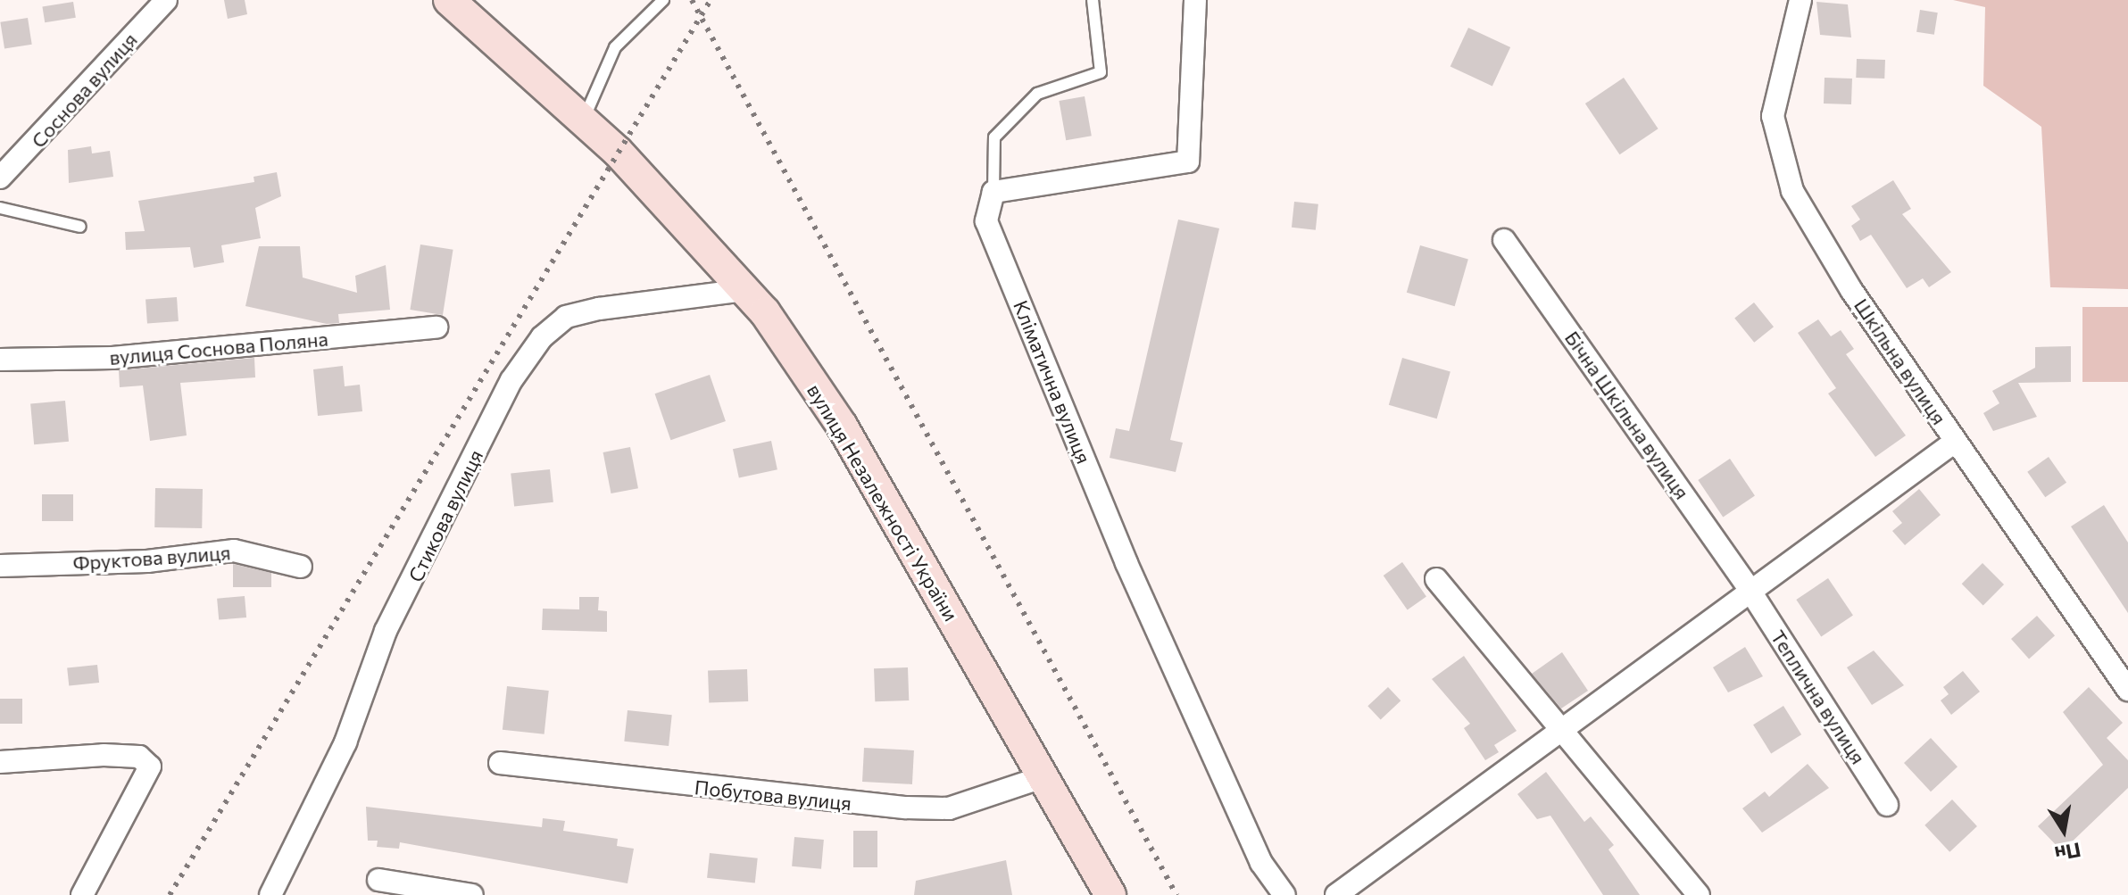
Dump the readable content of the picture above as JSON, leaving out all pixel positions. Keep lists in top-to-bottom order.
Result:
{
  "streets": {
    "main road": ["вулиця Незалежності України"],
    "street": [
      "Соснова вулиця",
      "вулиця Соснова Поляна",
      "Шкільна вулиця",
      "Кліматична вулиця",
      "Бічна Шкільна вулиця",
      "Стикова вулиця",
      "Фруктова вулиця",
      "Теплична вулиця",
      "Побутова вулиця"
    ]
  },
  "crossings": [
    ["Бічна Шкільна вулиця", "Теплична вулиця"],
    ["вулиця Незалежності України", "Стикова вулиця"],
    ["вулиця Незалежності України", "Побутова вулиця"]
  ],
  "north": "bottom"
}
